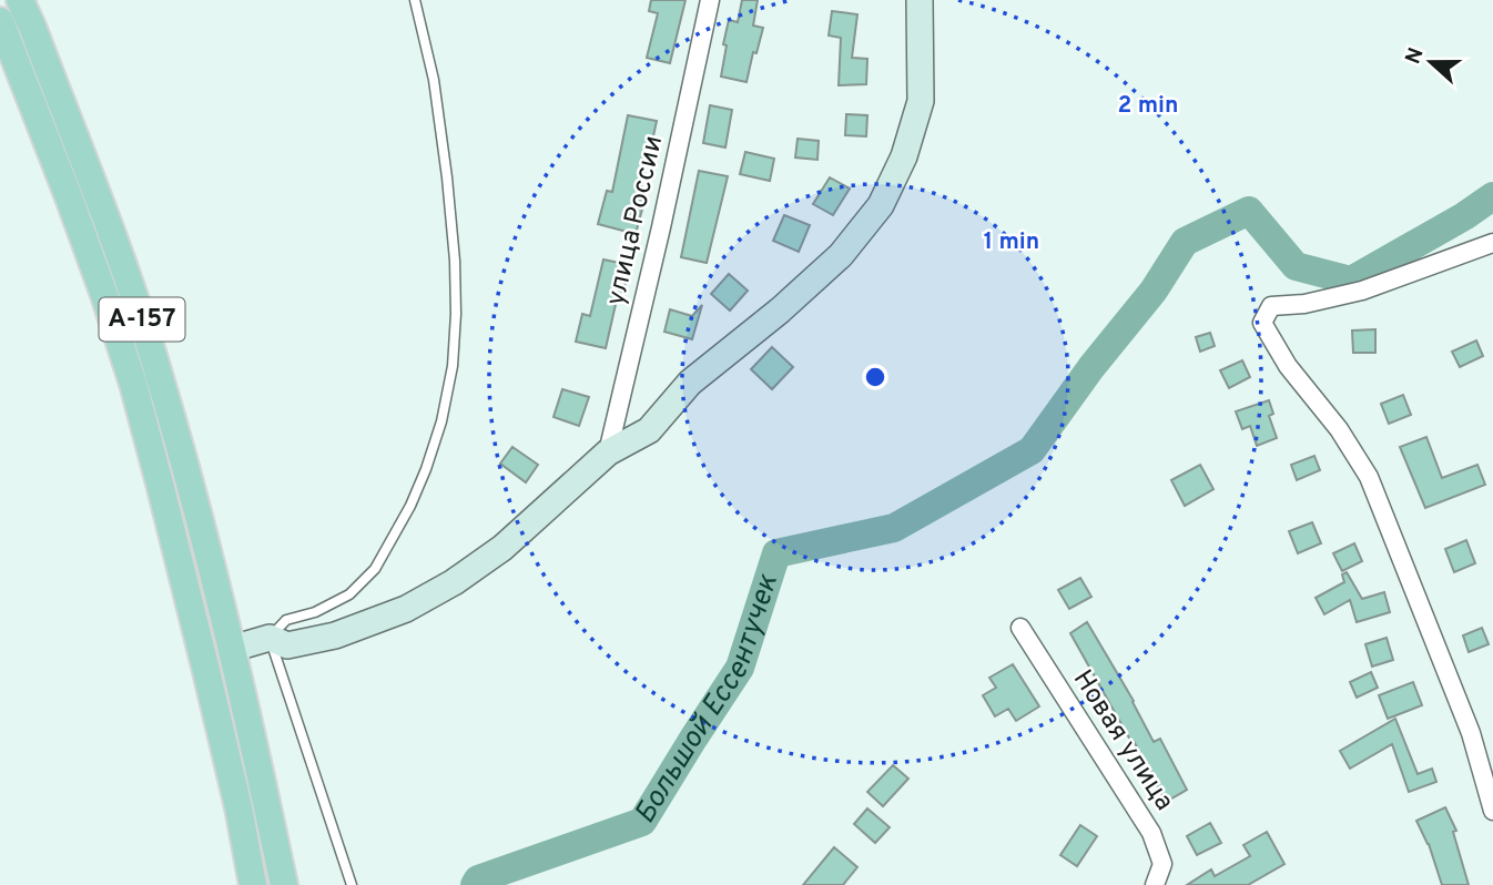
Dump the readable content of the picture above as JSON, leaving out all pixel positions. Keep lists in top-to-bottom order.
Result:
{
  "streets": {
    "main road": ["А-157"],
    "street": ["улица России", "Новая улица"]
  },
  "water": ["Большой Ессентучек"],
  "north": "left",
  "rings": ["2 min", "1 min"]
}
